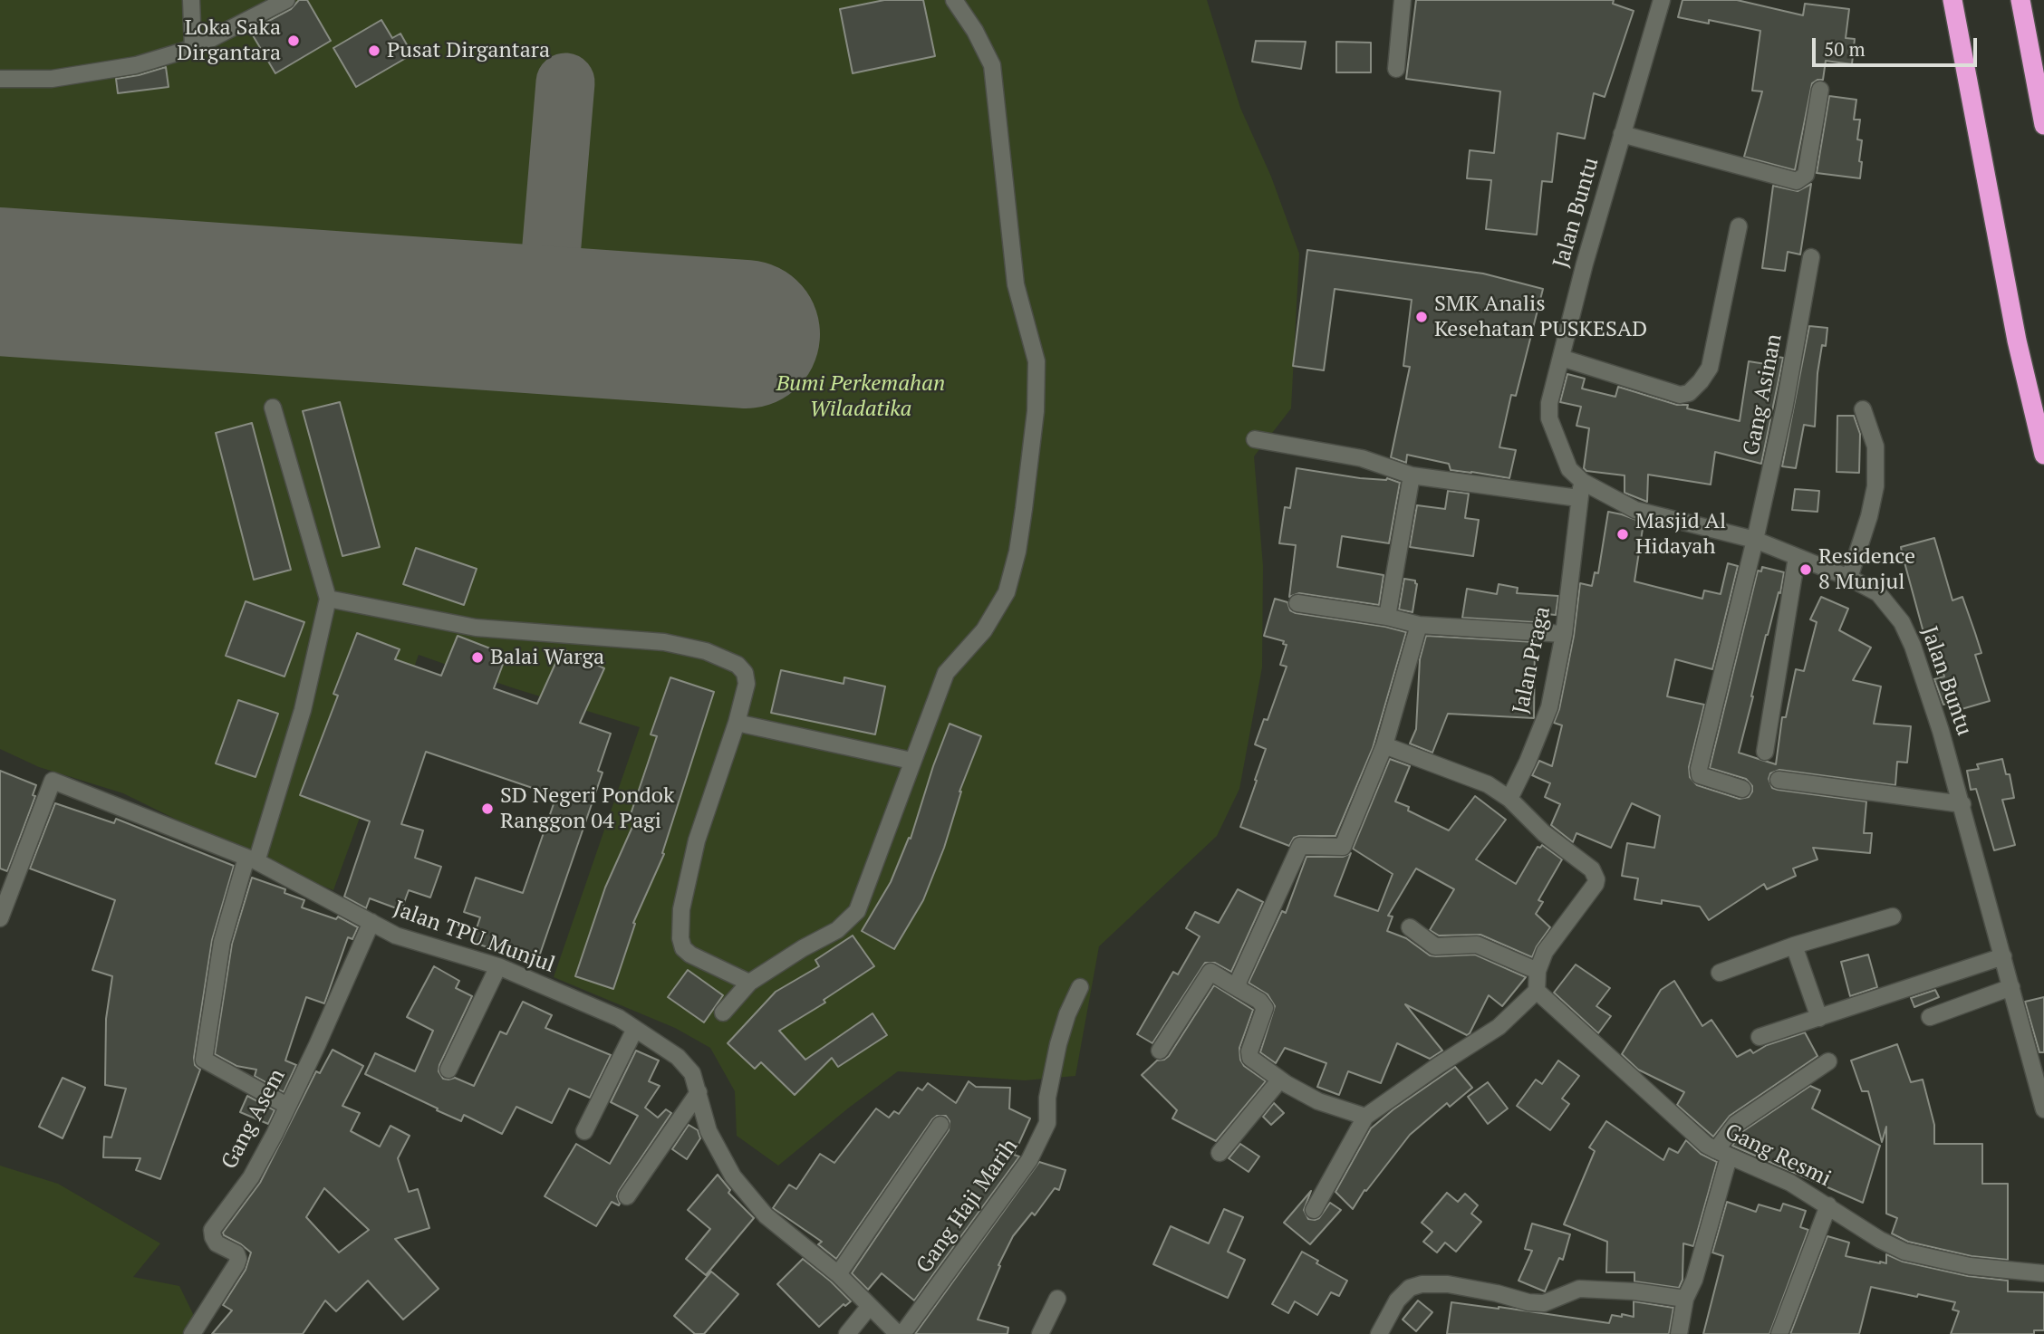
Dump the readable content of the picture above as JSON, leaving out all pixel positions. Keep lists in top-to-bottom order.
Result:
{
  "streets": {
    "street": [
      "Jalan Buntu",
      "Gang Asinan",
      "Jalan Praga",
      "Jalan TPU Munjul",
      "Gang Asem",
      "Gang Resmi",
      "Gang Haji Marih"
    ]
  },
  "crossings": [
    ["Jalan Buntu", "Gang Asinan"],
    ["Jalan Buntu", "Jalan Praga"],
    ["Jalan TPU Munjul", "Gang Asem"],
    ["Jalan TPU Munjul", "Gang Haji Marih"]
  ],
  "parks": ["Bumi Perkemahan Wiladatika"],
  "places": [
    "Loka Saka Dirgantara",
    "Pusat Dirgantara",
    "SMK Analis Kesehatan PUSKESAD",
    "Masjid Al Hidayah",
    "Residence 8 Munjul",
    "Balai Warga",
    "SD Negeri Pondok Ranggon 04 Pagi"
  ],
  "scale_bar": "50 m"
}
